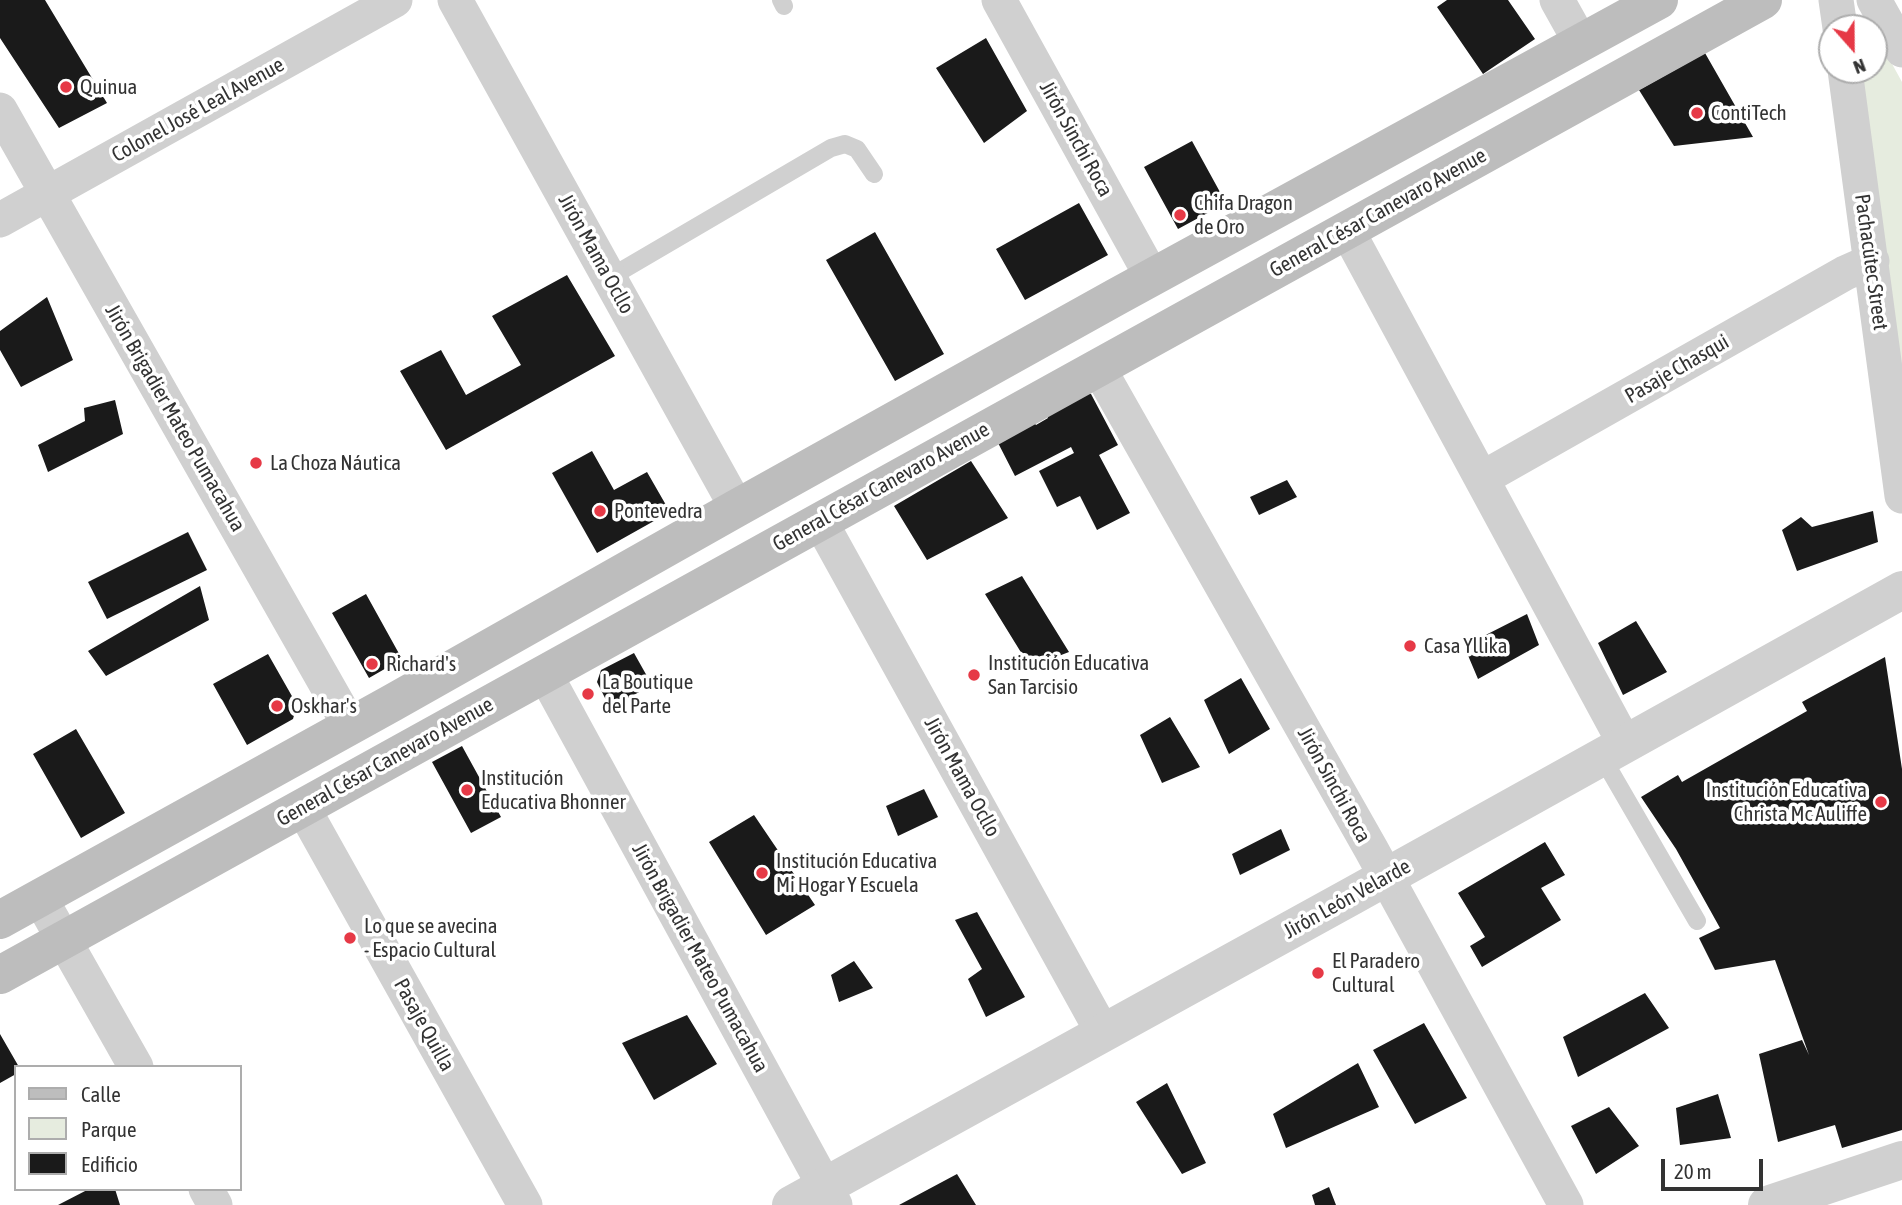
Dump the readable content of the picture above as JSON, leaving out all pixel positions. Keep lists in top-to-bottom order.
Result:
{
  "streets": {
    "main road": ["General César Canevaro Avenue"],
    "street": [
      "Colonel José Leal Avenue",
      "Jirón Sinchi Roca",
      "Jirón Mama Ocllo",
      "Pachacútec Street",
      "Pasaje Chasqui",
      "Jirón Brigadier Mateo Pumacahua",
      "Jirón León Velarde",
      "Pasaje Quilla"
    ]
  },
  "crossings": [
    ["Colonel José Leal Avenue", "Jirón Brigadier Mateo Pumacahua"],
    ["Jirón Sinchi Roca", "General César Canevaro Avenue"],
    ["Jirón Sinchi Roca", "Jirón León Velarde"],
    ["General César Canevaro Avenue", "Jirón Mama Ocllo"],
    ["General César Canevaro Avenue", "Jirón Brigadier Mateo Pumacahua"],
    ["General César Canevaro Avenue", "Pasaje Quilla"],
    ["Jirón Mama Ocllo", "Jirón León Velarde"],
    ["Pachacútec Street", "Pasaje Chasqui"],
    ["Jirón Brigadier Mateo Pumacahua", "Jirón León Velarde"]
  ],
  "places": [
    "Quinua",
    "ContiTech",
    "Chifa Dragon de Oro",
    "La Choza Náutica",
    "Pontevedra",
    "Casa Yllika",
    "Richard's",
    "Institución Educativa San Tarcisio",
    "La Boutique del Parte",
    "Oskhar's",
    "Institución Educativa Bhonner",
    "Institución Educativa Christa Mc Auliffe",
    "Institución Educativa Mi Hogar Y Escuela",
    "Lo que se avecina - Espacio Cultural",
    "El Paradero Cultural"
  ],
  "legend": ["Calle", "Parque", "Edificio"],
  "scale_bar": "20 m",
  "north": "bottom"
}
